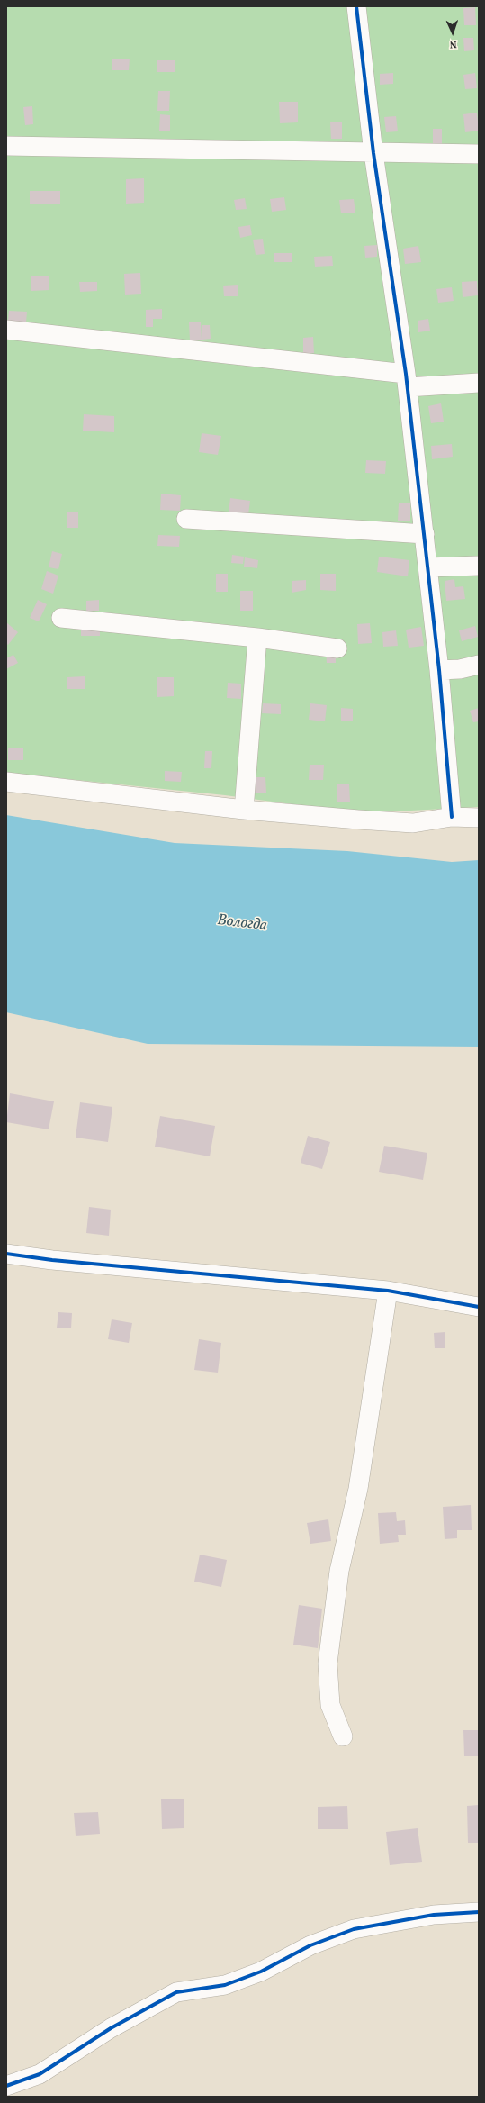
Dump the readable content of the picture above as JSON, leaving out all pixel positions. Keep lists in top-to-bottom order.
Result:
{
  "water": ["Вологда"],
  "north": "bottom"
}
